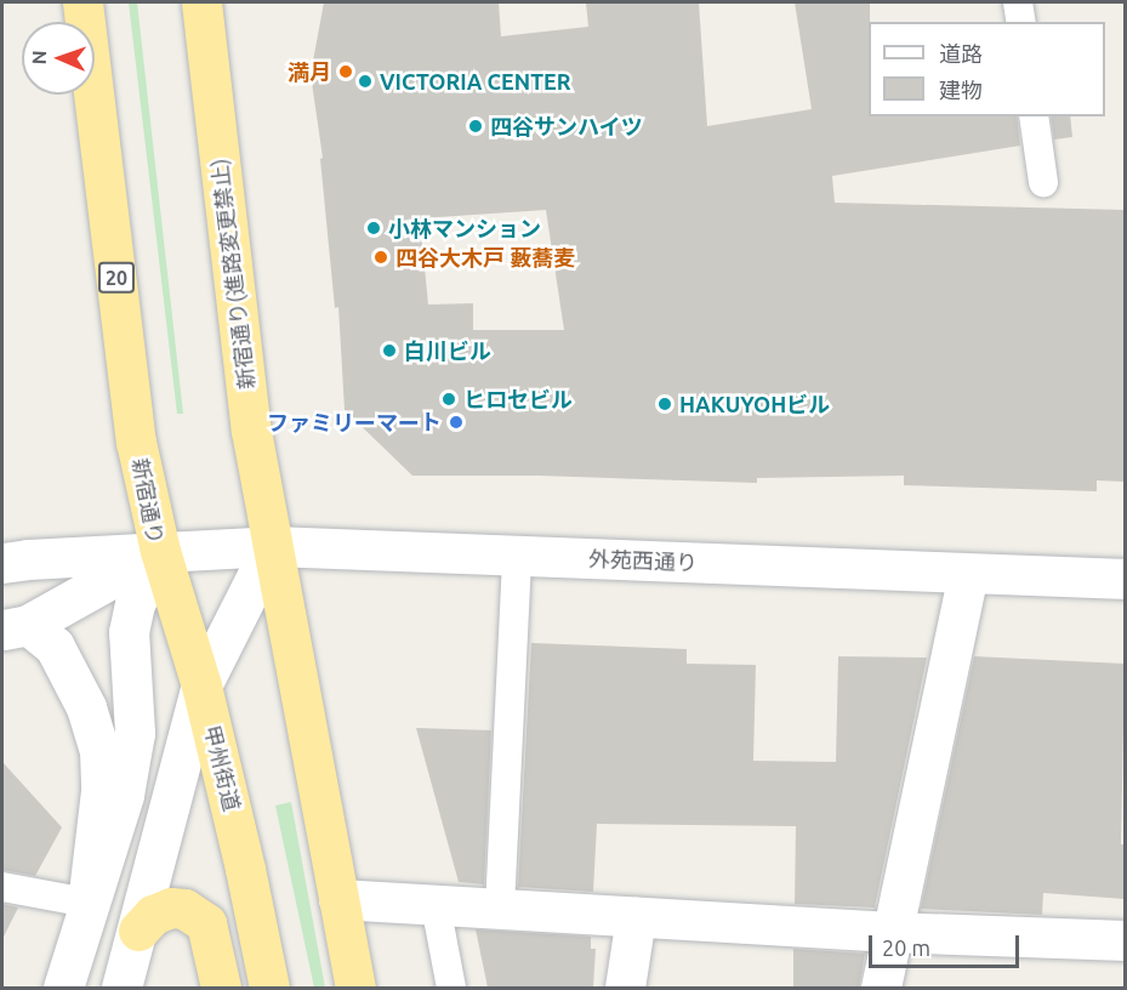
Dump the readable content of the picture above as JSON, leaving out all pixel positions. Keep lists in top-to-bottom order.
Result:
{
  "streets": {
    "highway": [
      "新宿通り(進路変更禁止)",
      "20",
      "新宿通り",
      "甲州街道"
    ],
    "street": ["外苑西通り"]
  },
  "crossings": [
    ["新宿通り(進路変更禁止)", "外苑西通り"],
    ["新宿通り", "外苑西通り"],
    ["新宿通り", "甲州街道"],
    ["外苑西通り", "甲州街道"]
  ],
  "places": [
    "満月",
    "VICTORIA CENTER",
    "四谷サンハイツ",
    "小林マンション",
    "四谷大木戸 藪蕎麦",
    "白川ビル",
    "ヒロセビル",
    "HAKUYOHビル",
    "ファミリーマート"
  ],
  "legend": ["道路", "建物"],
  "scale_bar": "20 m",
  "north": "left"
}
